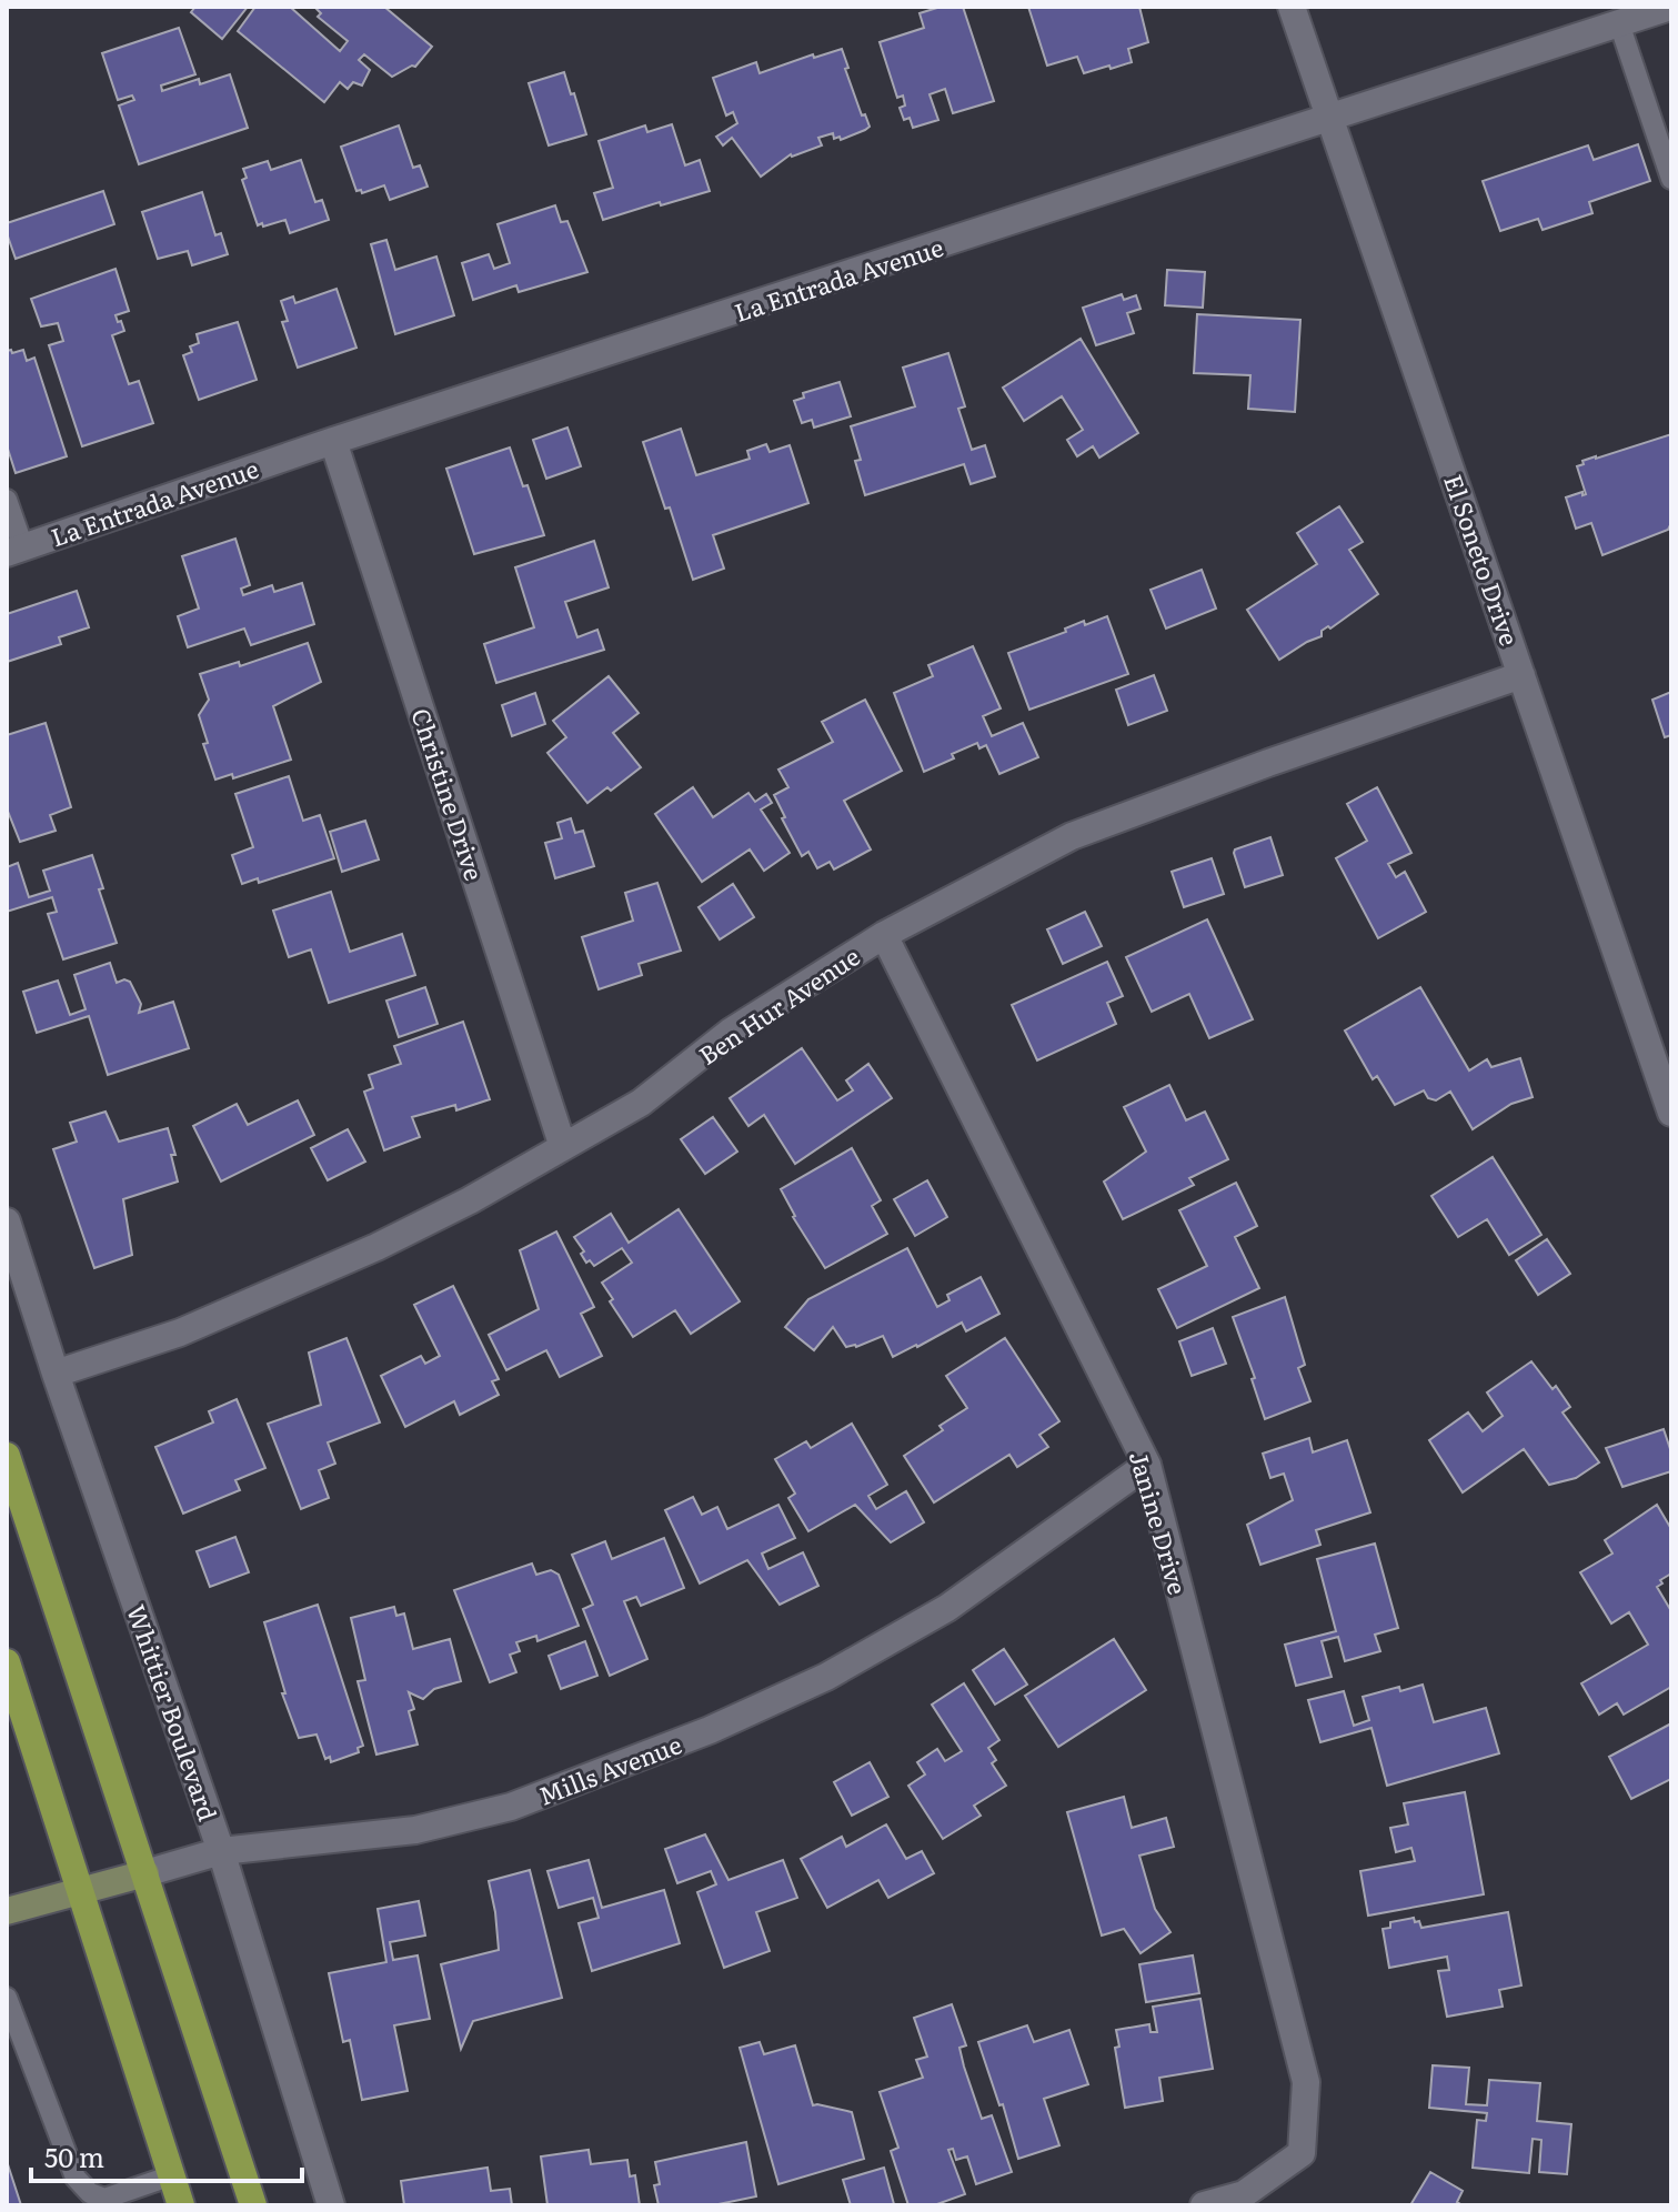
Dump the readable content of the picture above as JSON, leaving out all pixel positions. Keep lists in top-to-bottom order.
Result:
{
  "streets": {
    "street": [
      "La Entrada Avenue",
      "El Soneto Drive",
      "Christine Drive",
      "Ben Hur Avenue",
      "Janine Drive",
      "Whittier Boulevard",
      "Mills Avenue"
    ]
  },
  "crossings": [
    ["La Entrada Avenue", "El Soneto Drive"],
    ["La Entrada Avenue", "Christine Drive"],
    ["El Soneto Drive", "Ben Hur Avenue"],
    ["Christine Drive", "Ben Hur Avenue"],
    ["Ben Hur Avenue", "Janine Drive"],
    ["Ben Hur Avenue", "Whittier Boulevard"],
    ["Janine Drive", "Mills Avenue"],
    ["Whittier Boulevard", "Mills Avenue"]
  ],
  "scale_bar": "50 m"
}
